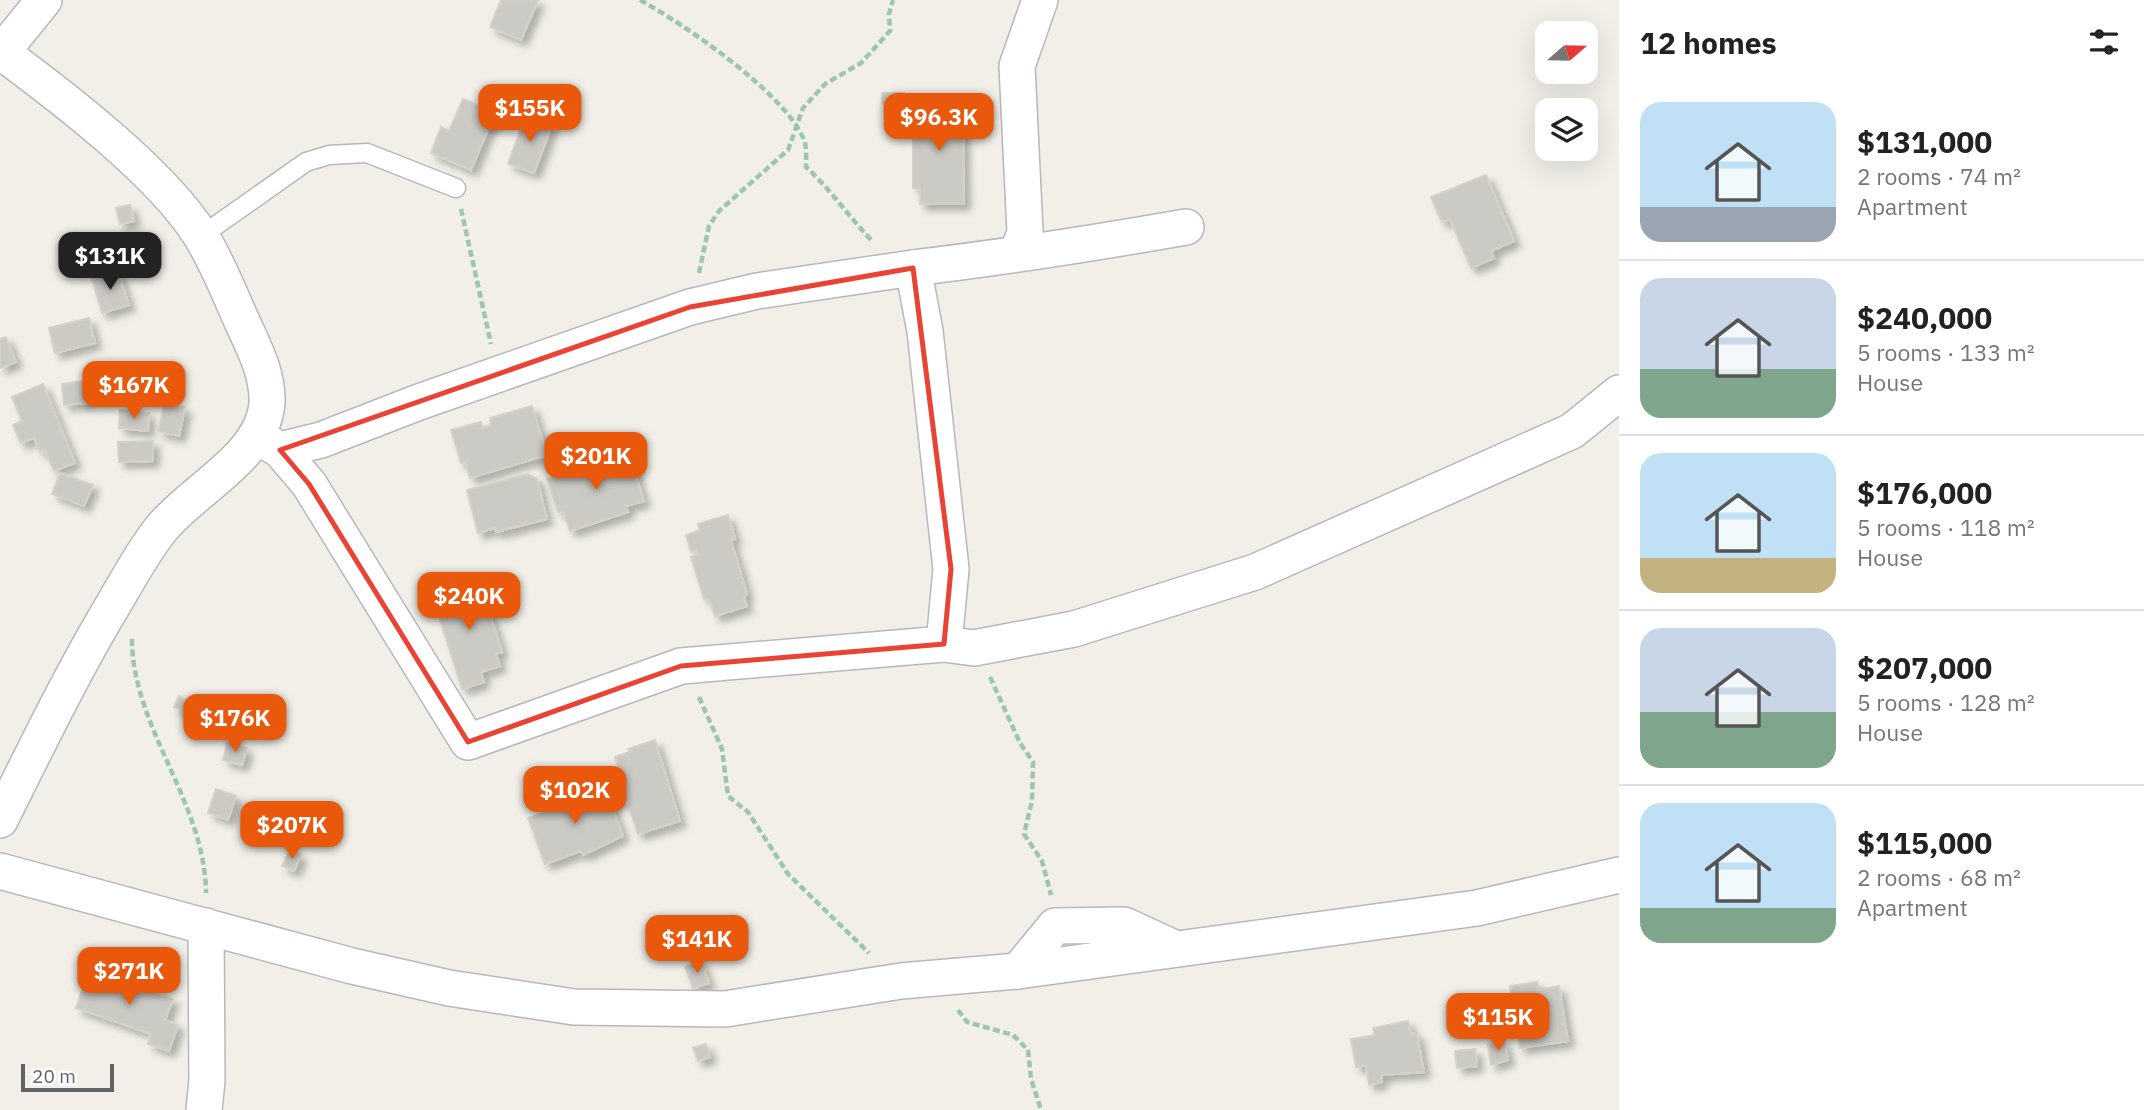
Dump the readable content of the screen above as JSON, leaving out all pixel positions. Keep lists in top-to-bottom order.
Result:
{
  "scale_bar": "20 m",
  "north": "right",
  "page": {
    "heading": "12 homes",
    "price": [
      "$155K",
      "$96.3K",
      "$131K",
      "$167K",
      "$201K",
      "$240K",
      "$176K",
      "$102K",
      "$207K",
      "$141K",
      "$271K",
      "$115K"
    ],
    "list": [
      {
        "name": "$131,000",
        "note": "2 rooms · 74 m² · Apartment"
      },
      {
        "name": "$240,000",
        "note": "5 rooms · 133 m² · House"
      },
      {
        "name": "$176,000",
        "note": "5 rooms · 118 m² · House"
      },
      {
        "name": "$207,000",
        "note": "5 rooms · 128 m² · House"
      },
      {
        "name": "$115,000",
        "note": "2 rooms · 68 m² · Apartment"
      }
    ],
    "scale": "20 m"
  }
}
